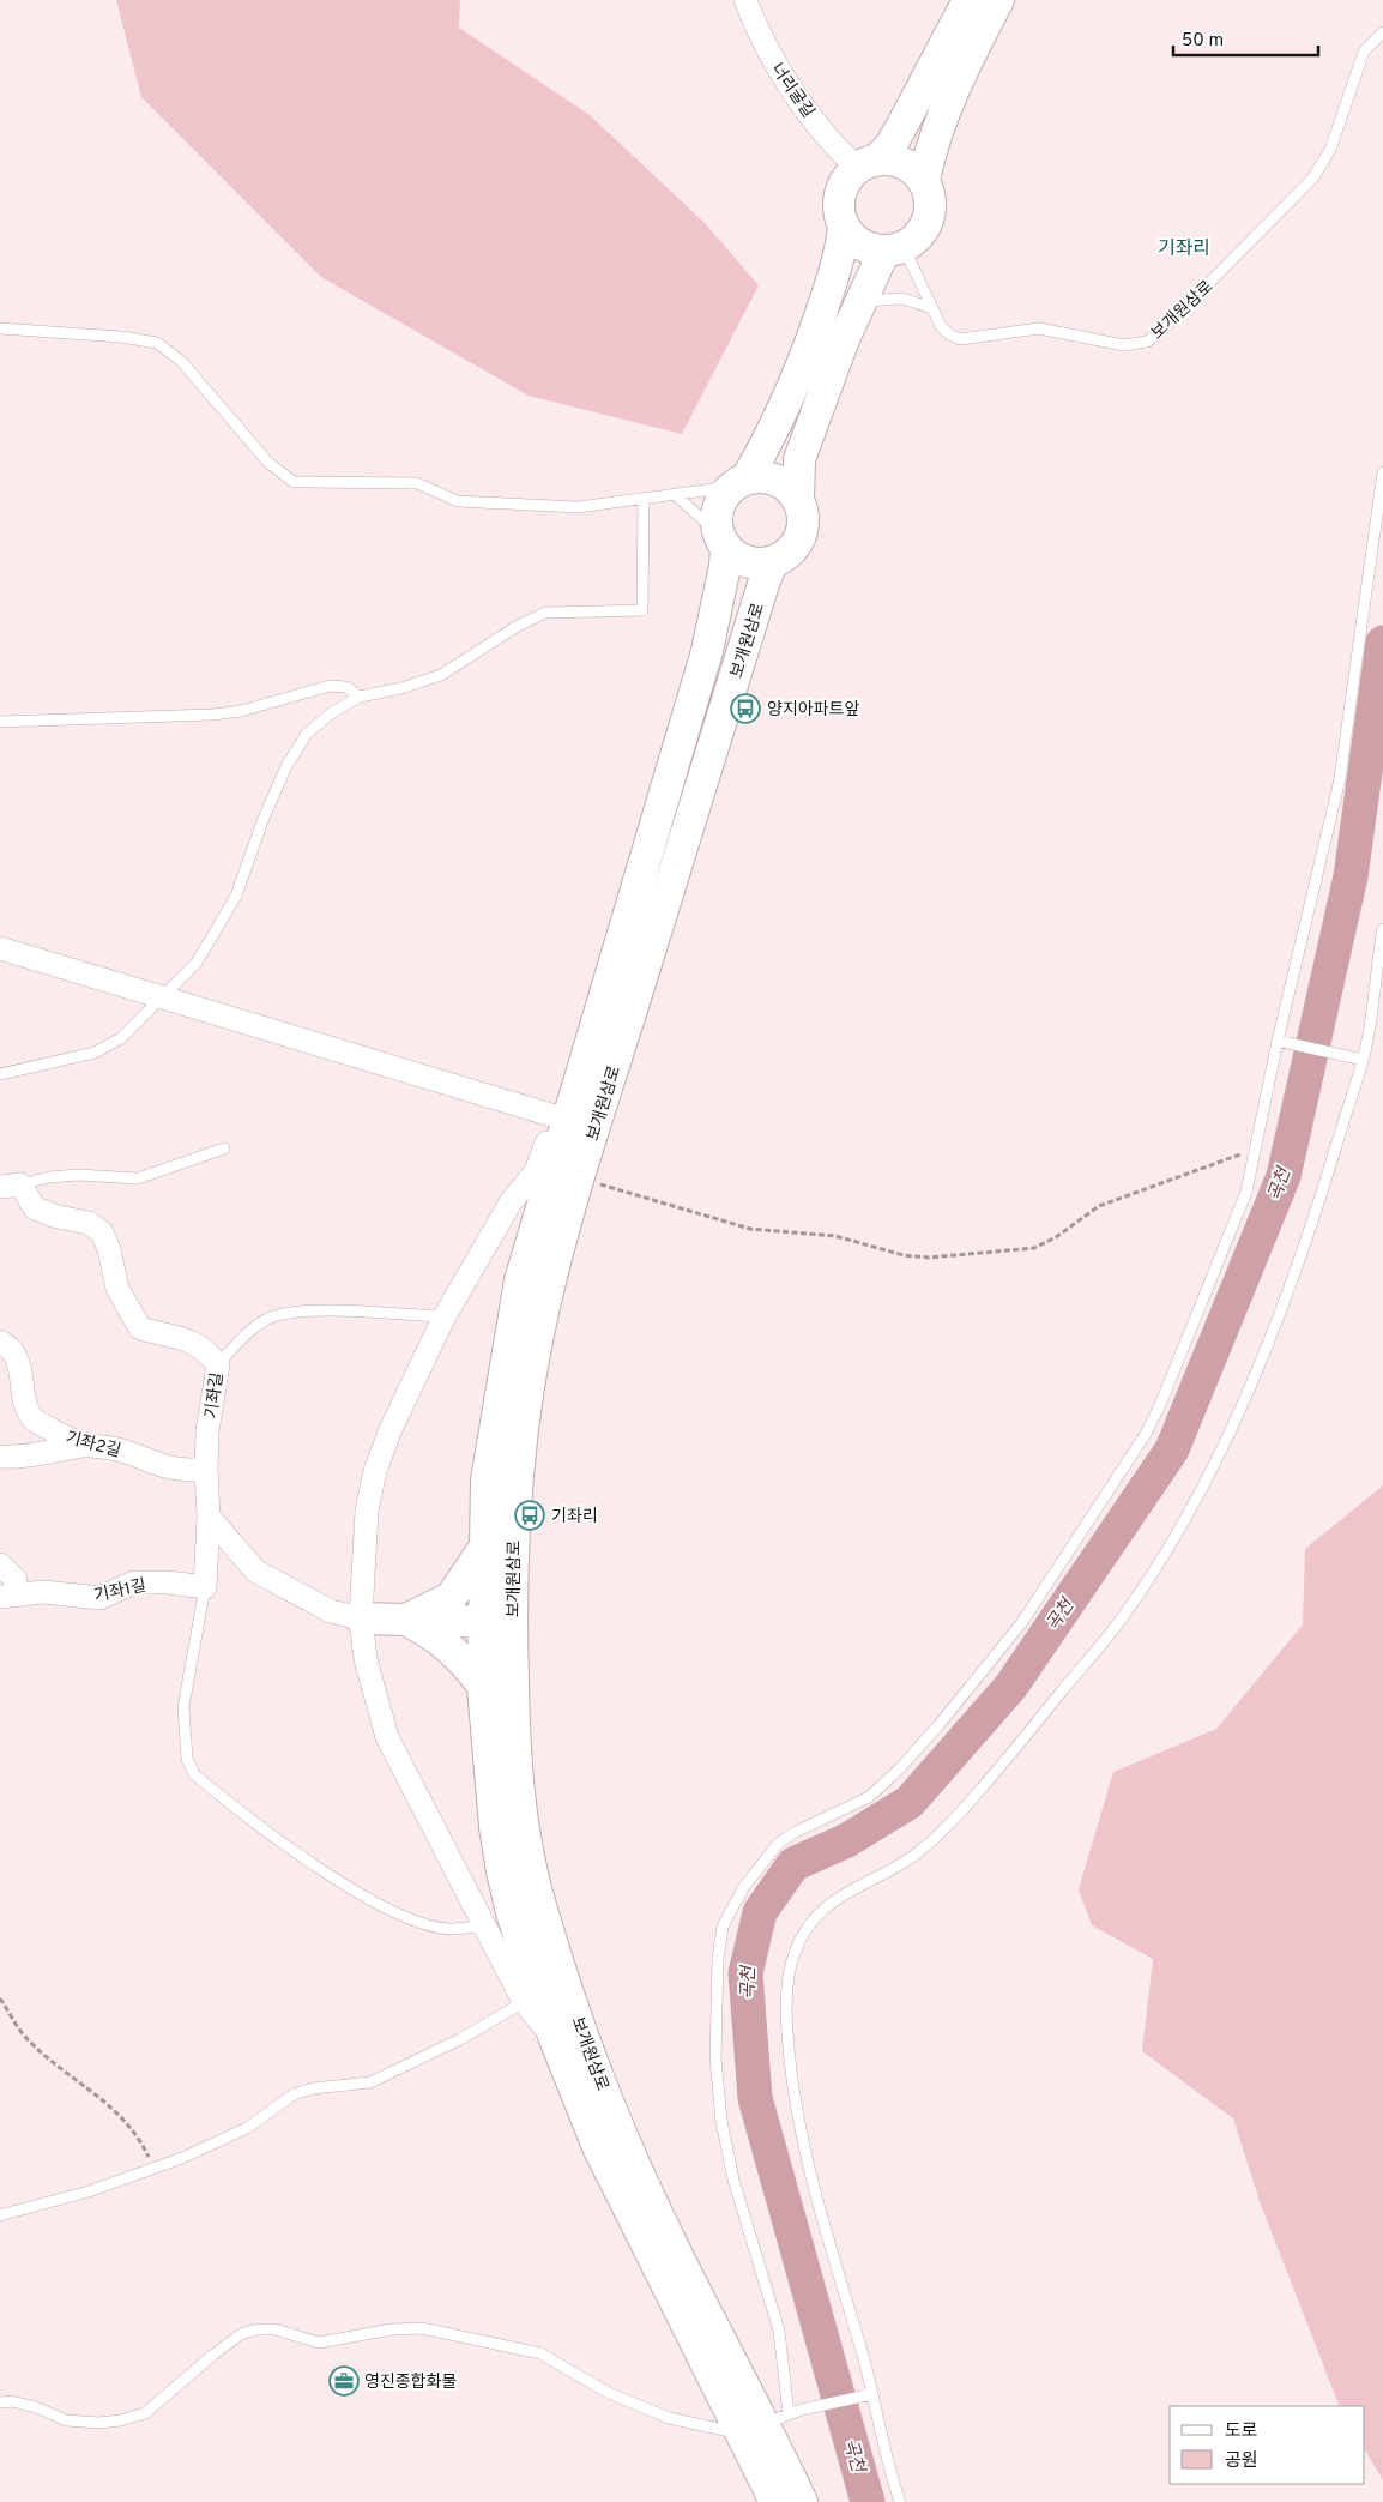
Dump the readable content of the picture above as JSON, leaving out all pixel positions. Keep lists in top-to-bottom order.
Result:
{
  "streets": {
    "main road": ["보개원삼로"],
    "street": [
      "너리굴길",
      "기좌길",
      "기좌2길",
      "기좌1길"
    ]
  },
  "crossings": [
    ["너리굴길", "보개원삼로"],
    ["기좌길", "기좌2길"]
  ],
  "districts": ["기좌리"],
  "water": ["곡천"],
  "places": {
    "bus stop": ["양지아파트앞", "기좌리"],
    "office": ["영진종합화물"]
  },
  "legend": ["도로", "공원"],
  "scale_bar": "50 m"
}
